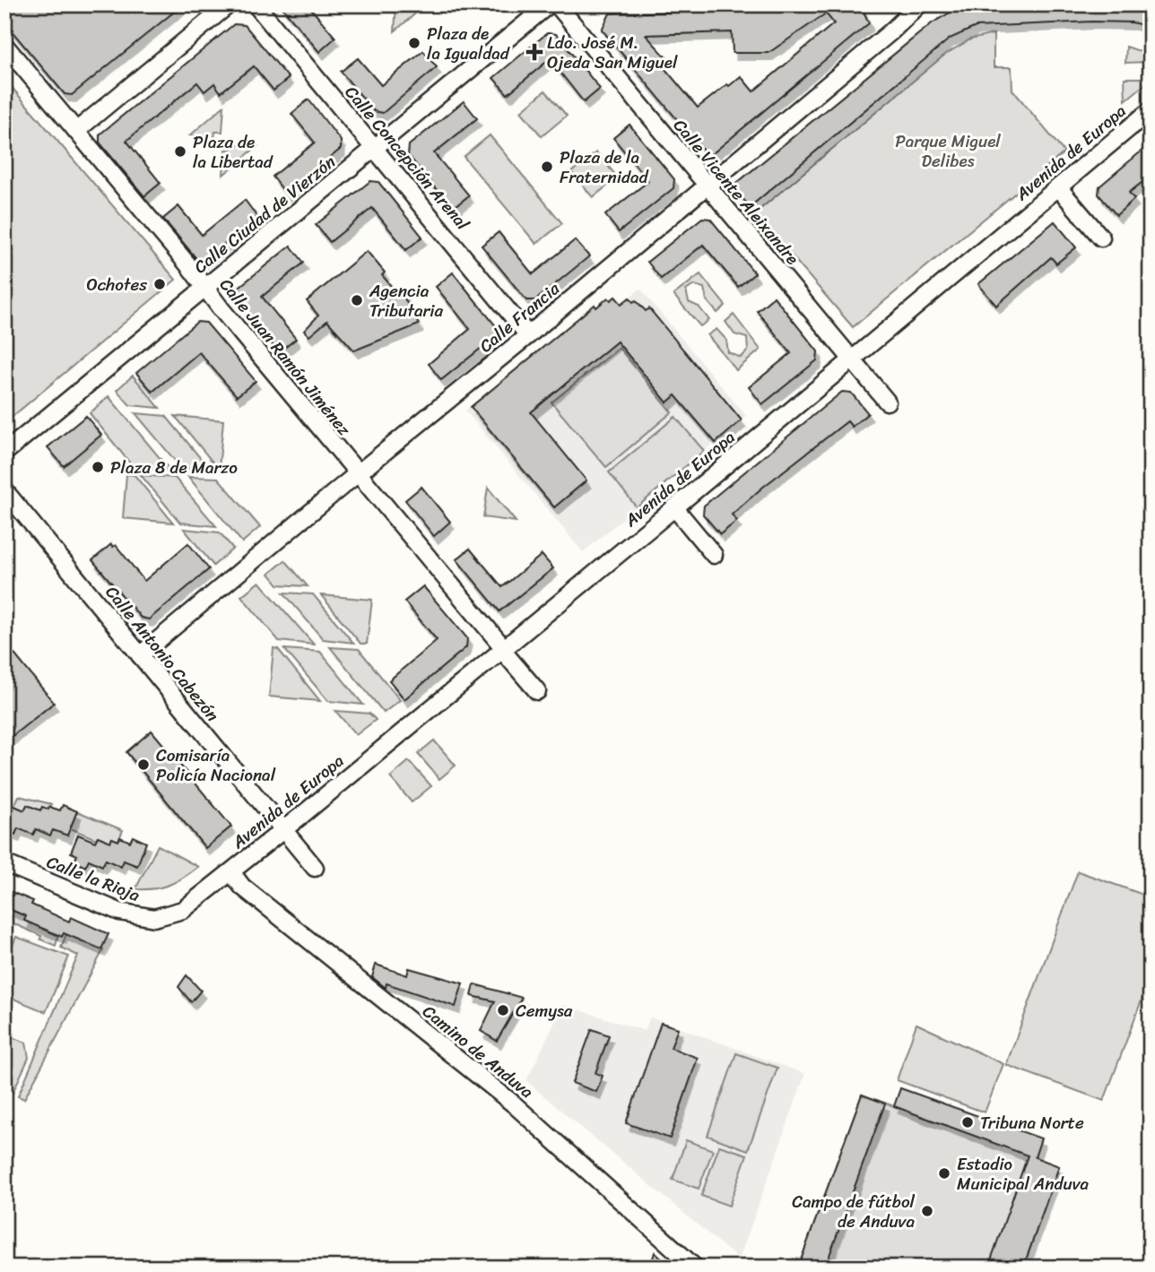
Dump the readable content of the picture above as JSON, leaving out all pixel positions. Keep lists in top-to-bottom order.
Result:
{
  "streets": {
    "street": [
      "Avenida de Europa",
      "Calle Concepción Arenal",
      "Calle Vicente Aleixandre",
      "Calle Ciudad de Vierzón",
      "Calle Francia",
      "Calle Juan Ramón Jiménez",
      "Calle Antonio Cabezón",
      "Calle la Rioja",
      "Camino de Anduva"
    ]
  },
  "crossings": [
    ["Avenida de Europa", "Calle Vicente Aleixandre"],
    ["Avenida de Europa", "Calle Juan Ramón Jiménez"],
    ["Avenida de Europa", "Calle Antonio Cabezón"],
    ["Avenida de Europa", "Calle la Rioja"],
    ["Avenida de Europa", "Camino de Anduva"],
    ["Calle Concepción Arenal", "Calle Ciudad de Vierzón"],
    ["Calle Concepción Arenal", "Calle Francia"],
    ["Calle Vicente Aleixandre", "Calle Francia"],
    ["Calle Ciudad de Vierzón", "Calle Juan Ramón Jiménez"],
    ["Calle Francia", "Calle Juan Ramón Jiménez"],
    ["Calle Francia", "Calle Antonio Cabezón"],
    ["Calle la Rioja", "Camino de Anduva"]
  ],
  "parks": ["Parque Miguel Delibes"],
  "places": {
    "other": [
      "Plaza de la Igualdad",
      "Plaza de la Libertad",
      "Plaza de la Fraternidad",
      "Ochotes",
      "Agencia Tributaria",
      "Plaza 8 de Marzo",
      "Comisaría Policía Nacional",
      "Cemysa",
      "Tribuna Norte",
      "Estadio Municipal Anduva",
      "Campo de fútbol de Anduva"
    ],
    "health": ["Ldo. José M. Ojeda San Miguel"]
  }
}
